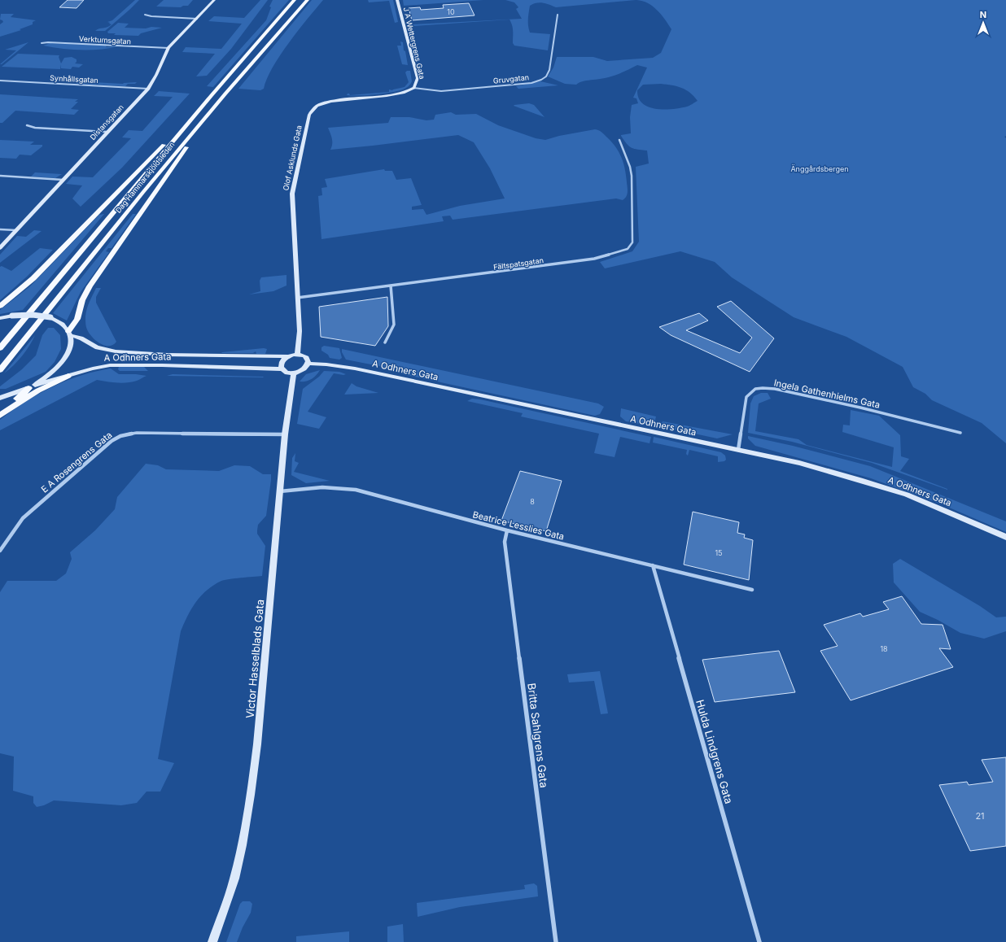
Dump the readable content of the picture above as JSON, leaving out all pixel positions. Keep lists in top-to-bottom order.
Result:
{
  "streets": {
    "main road": ["Dag Hammarskjöldsleden"],
    "street": [
      "Verktumsgatan",
      "J A Wettergrens Gata",
      "Synhållsgatan",
      "Gruvgatan",
      "Distansgatan",
      "Olof Asklunds Gata",
      "Fältspatsgatan",
      "A Odhners Gata",
      "Ingela Gathenhielms Gata",
      "E A Rosengrens Gata",
      "Beatrice Lesslies Gata",
      "Victor Hasselblads Gata",
      "Britta Sahlgrens Gata",
      "Hulda Lindgrens Gata"
    ]
  },
  "crossings": [
    ["Verktumsgatan", "Distansgatan"],
    ["J A Wettergrens Gata", "Gruvgatan"],
    ["J A Wettergrens Gata", "Olof Asklunds Gata"],
    ["Synhållsgatan", "Distansgatan"],
    ["Gruvgatan", "Olof Asklunds Gata"],
    ["Olof Asklunds Gata", "Fältspatsgatan"],
    ["Olof Asklunds Gata", "A Odhners Gata"],
    ["Olof Asklunds Gata", "Victor Hasselblads Gata"],
    ["A Odhners Gata", "Ingela Gathenhielms Gata"],
    ["A Odhners Gata", "Victor Hasselblads Gata"],
    ["E A Rosengrens Gata", "Victor Hasselblads Gata"],
    ["Beatrice Lesslies Gata", "Victor Hasselblads Gata"],
    ["Beatrice Lesslies Gata", "Britta Sahlgrens Gata"],
    ["Beatrice Lesslies Gata", "Hulda Lindgrens Gata"]
  ],
  "parks": ["Änggårdsbergen"],
  "house_numbers": [
    "10",
    "8",
    "15",
    "18",
    "21"
  ],
  "north": "top"
}
